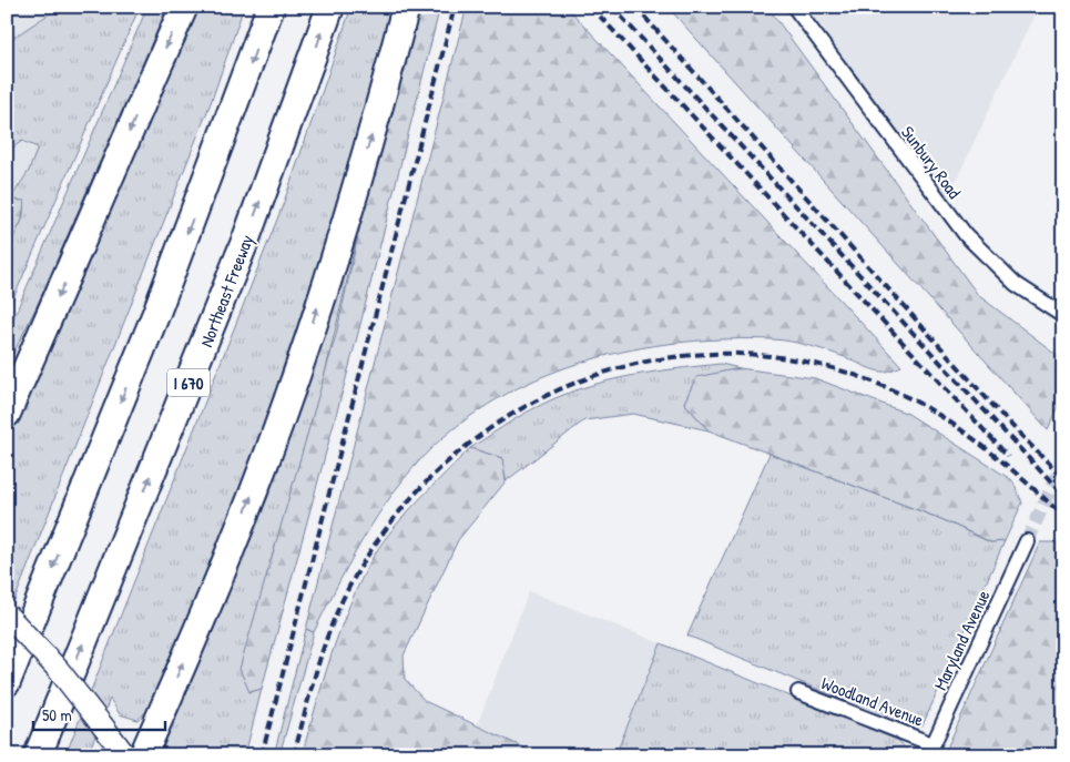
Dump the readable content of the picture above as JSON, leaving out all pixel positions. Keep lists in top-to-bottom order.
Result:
{
  "streets": {
    "highway": ["Northeast Freeway", "I 670"],
    "street": ["Sunbury Road", "Maryland Avenue", "Woodland Avenue"]
  },
  "crossings": [
    ["Maryland Avenue", "Woodland Avenue"]
  ],
  "scale_bar": "50 m"
}
